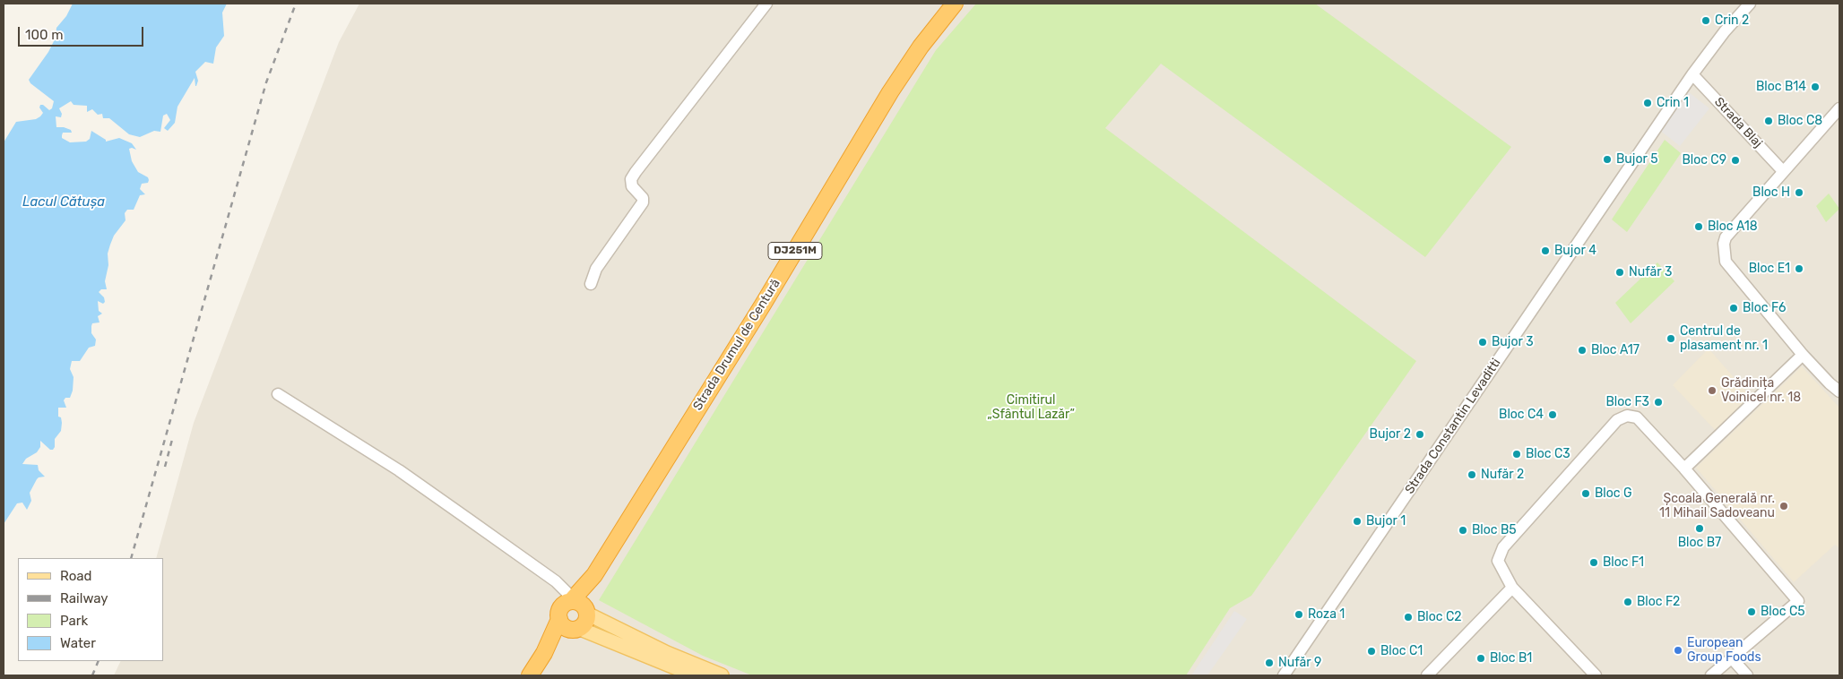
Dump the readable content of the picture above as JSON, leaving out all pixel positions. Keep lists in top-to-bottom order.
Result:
{
  "streets": {
    "highway": ["DJ251M", "Strada Drumul de Centură"],
    "street": ["Strada Blaj", "Strada Constantin Levaditti"]
  },
  "crossings": [
    ["Strada Blaj", "Strada Constantin Levaditti"]
  ],
  "water": ["Lacul Cătușa"],
  "parks": ["Cimitirul „Sfântul Lazăr”"],
  "places": [
    "Crin 2",
    "Bloc B14",
    "Crin 1",
    "Bloc C8",
    "Bujor 5",
    "Bloc C9",
    "Bloc H",
    "Bloc A18",
    "Bujor 4",
    "Bloc E1",
    "Nufăr 3",
    "Bloc F6",
    "Centrul de plasament nr. 1",
    "Bujor 3",
    "Bloc A17",
    "Grădinița Voinicel nr. 18",
    "Bloc F3",
    "Bloc C4",
    "Bujor 2",
    "Bloc C3",
    "Nufăr 2",
    "Bloc G",
    "Școala Generală nr. 11 Mihail Sadoveanu",
    "Bujor 1",
    "Bloc B7",
    "Bloc B5",
    "Bloc F1",
    "Bloc F2",
    "Bloc C5",
    "Roza 1",
    "Bloc C2",
    "European Group Foods",
    "Bloc C1",
    "Bloc B1",
    "Nufăr 9"
  ],
  "legend": [
    "Road",
    "Railway",
    "Park",
    "Water"
  ],
  "scale_bar": "100 m"
}
